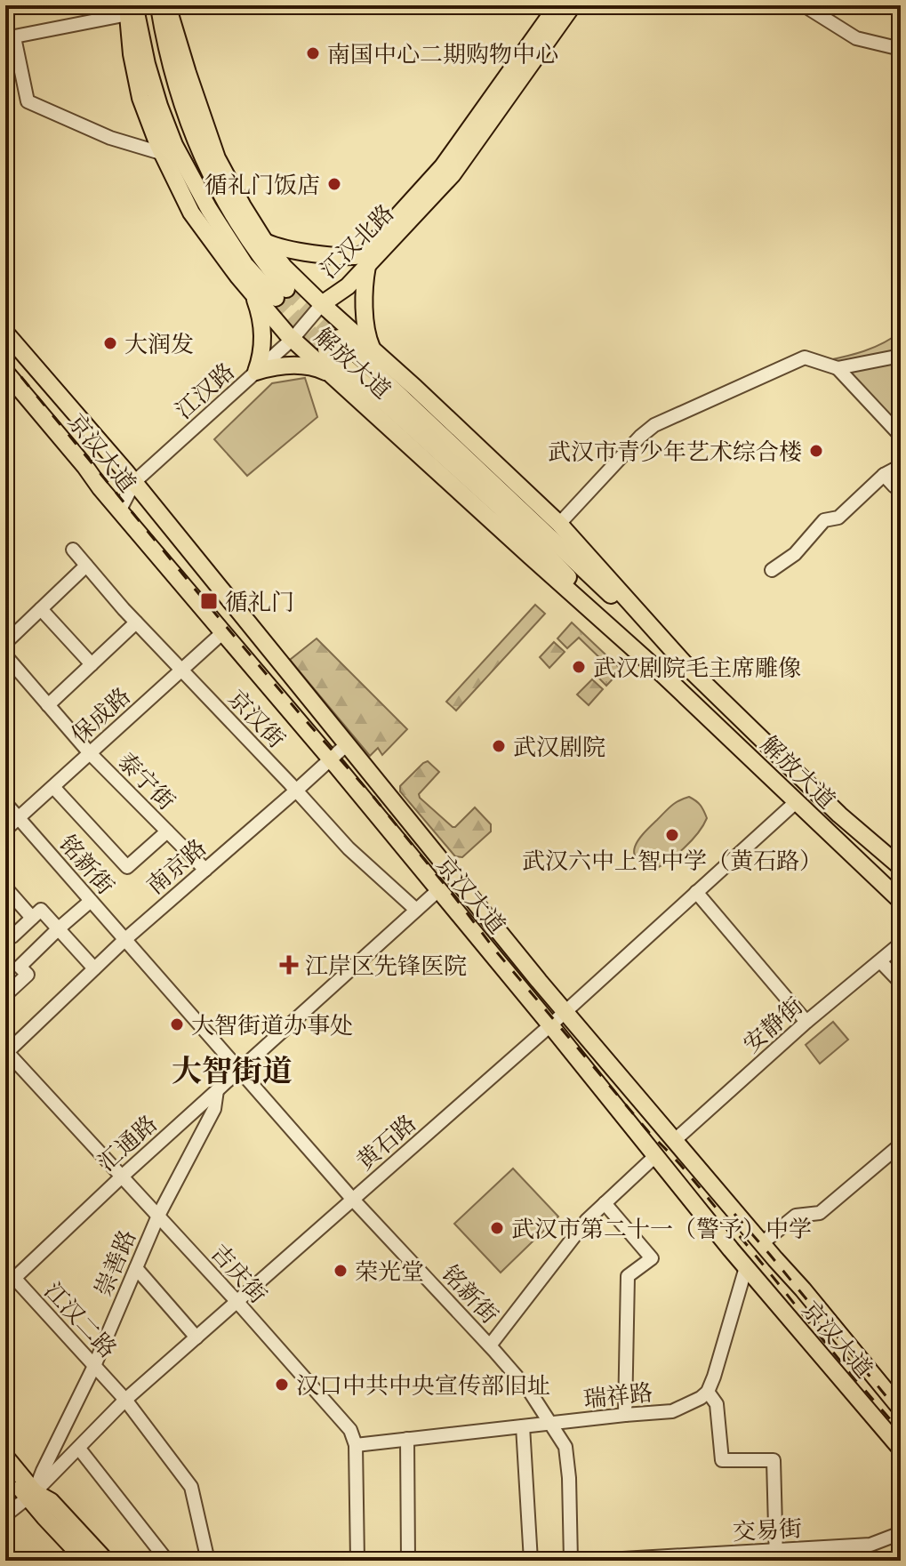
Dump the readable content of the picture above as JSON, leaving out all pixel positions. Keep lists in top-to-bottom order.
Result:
{
  "streets": {
    "main road": ["江汉北路", "解放大道", "京汉大道"],
    "street": [
      "江汉路",
      "保成路",
      "京汉街",
      "泰宁街",
      "铭新街",
      "南京路",
      "安静街",
      "黄石路",
      "汇通路",
      "崇善路",
      "吉庆街",
      "江汉二路",
      "瑞祥路",
      "交易街"
    ]
  },
  "crossings": [
    ["江汉北路", "解放大道"],
    ["江汉北路", "江汉路"],
    ["解放大道", "江汉路"],
    ["解放大道", "黄石路"],
    ["江汉路", "京汉大道"],
    ["京汉大道", "保成路"],
    ["京汉大道", "南京路"],
    ["京汉大道", "安静街"],
    ["京汉大道", "黄石路"],
    ["京汉大道", "汇通路"],
    ["保成路", "京汉街"],
    ["保成路", "泰宁街"],
    ["保成路", "铭新街"],
    ["京汉街", "南京路"],
    ["京汉街", "汇通路"],
    ["泰宁街", "南京路"],
    ["铭新街", "南京路"],
    ["铭新街", "黄石路"],
    ["铭新街", "汇通路"],
    ["铭新街", "瑞祥路"],
    ["南京路", "吉庆街"],
    ["黄石路", "崇善路"],
    ["黄石路", "吉庆街"],
    ["黄石路", "江汉二路"],
    ["汇通路", "崇善路"],
    ["汇通路", "吉庆街"],
    ["汇通路", "江汉二路"],
    ["崇善路", "吉庆街"],
    ["崇善路", "江汉二路"],
    ["吉庆街", "瑞祥路"]
  ],
  "districts": ["大智街道"],
  "places": {
    "other": [
      "南国中心二期购物中心",
      "循礼门饭店",
      "大润发",
      "武汉市青少年艺术综合楼",
      "武汉剧院毛主席雕像",
      "武汉剧院",
      "武汉六中上智中学（黄石路）",
      "大智街道办事处",
      "武汉市第二十一（警予）中学",
      "荣光堂",
      "汉口中共中央宣传部旧址"
    ],
    "transit": ["循礼门"],
    "health": ["江岸区先锋医院"]
  }
}
